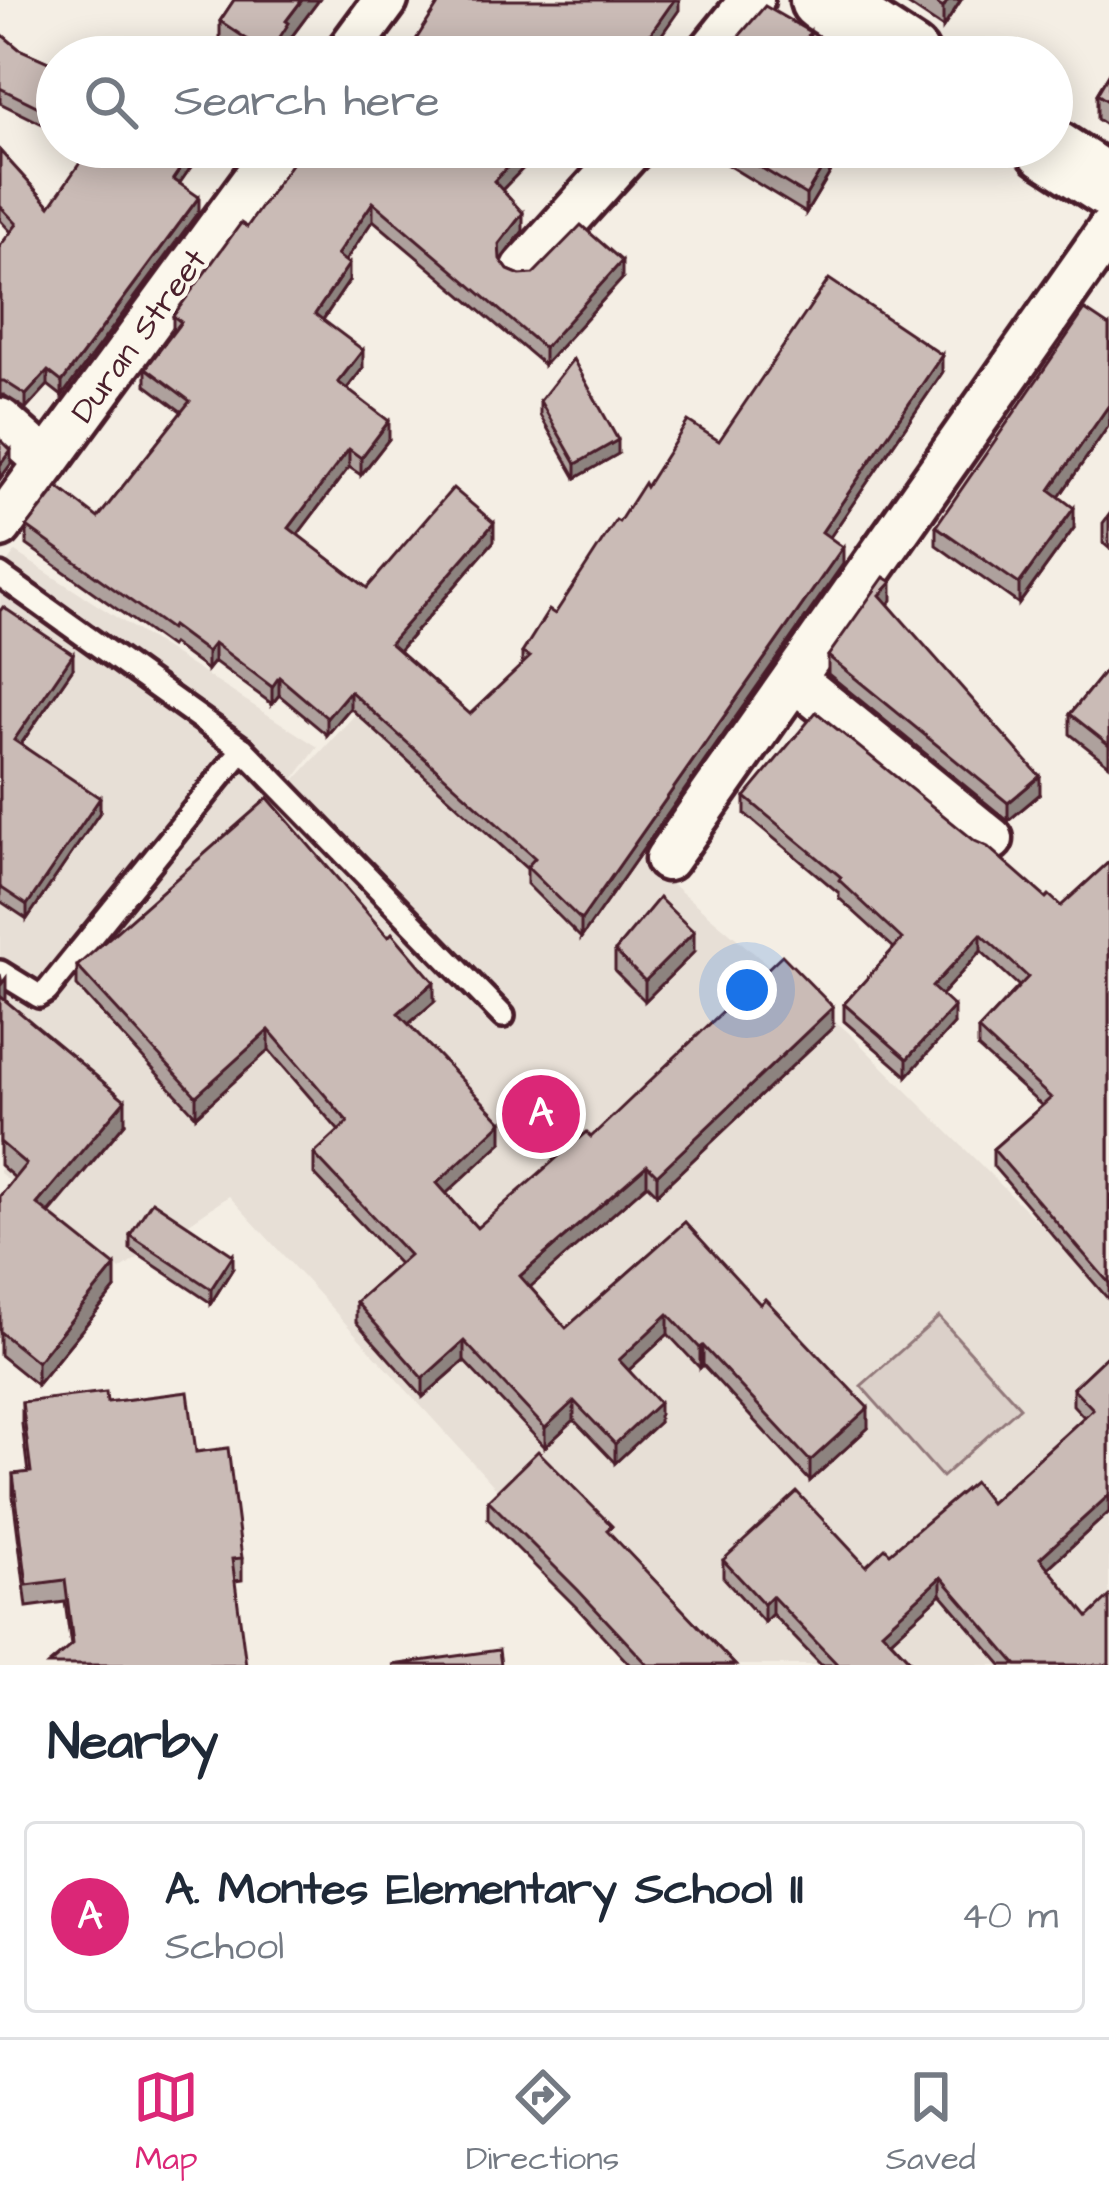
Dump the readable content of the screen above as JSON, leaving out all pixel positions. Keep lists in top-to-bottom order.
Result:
{
  "streets": {
    "street": ["Duran Street"]
  },
  "page": {
    "search": "Search here",
    "pins": "A",
    "heading": "Nearby",
    "list": [
      {
        "mark": "A",
        "name": "A. Montes Elementary School II",
        "note": "School",
        "value": "40 m"
      }
    ],
    "nav": ["Map", "Directions", "Saved"]
  }
}
